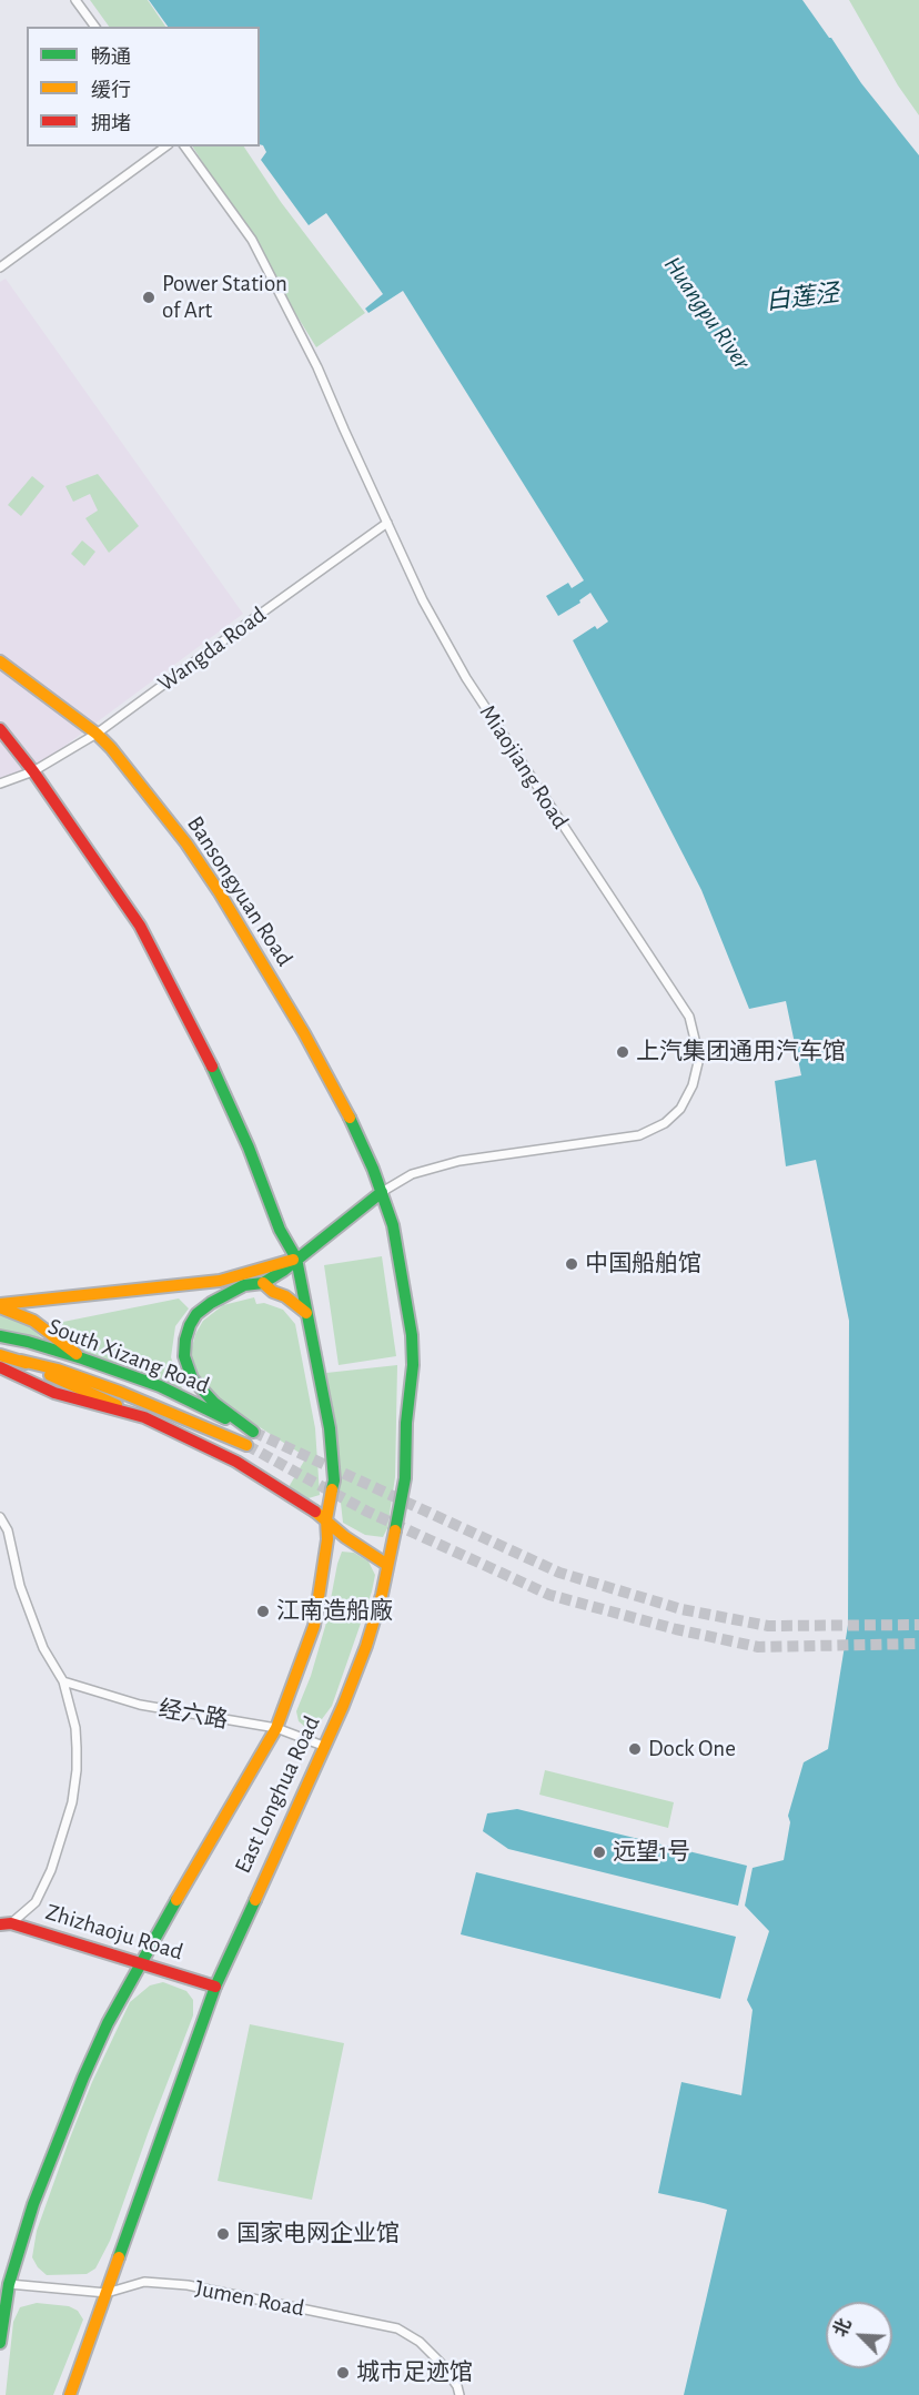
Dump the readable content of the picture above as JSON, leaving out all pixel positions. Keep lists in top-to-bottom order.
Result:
{
  "streets": {
    "main road": [
      "Bansongyuan Road",
      "South Xizang Road",
      "East Longhua Road",
      "Zhizhaoju Road"
    ],
    "street": [
      "Wangda Road",
      "Miaojiang Road",
      "经六路",
      "Jumen Road"
    ]
  },
  "crossings": [
    ["Wangda Road", "Miaojiang Road"],
    ["Wangda Road", "Bansongyuan Road"],
    ["Miaojiang Road", "Bansongyuan Road"],
    ["Miaojiang Road", "South Xizang Road"],
    ["Miaojiang Road", "East Longhua Road"],
    ["Bansongyuan Road", "South Xizang Road"],
    ["Bansongyuan Road", "East Longhua Road"],
    ["South Xizang Road", "East Longhua Road"],
    ["经六路", "East Longhua Road"],
    ["East Longhua Road", "Zhizhaoju Road"],
    ["East Longhua Road", "Jumen Road"]
  ],
  "water": ["白莲泾", "Huangpu River"],
  "places": [
    "Power Station of Art",
    "上汽集团通用汽车馆",
    "中国船舶馆",
    "江南造船廠",
    "Dock One",
    "远望1号",
    "国家电网企业馆",
    "城市足迹馆"
  ],
  "legend": ["畅通", "缓行", "拥堵"],
  "north": "top left"
}
